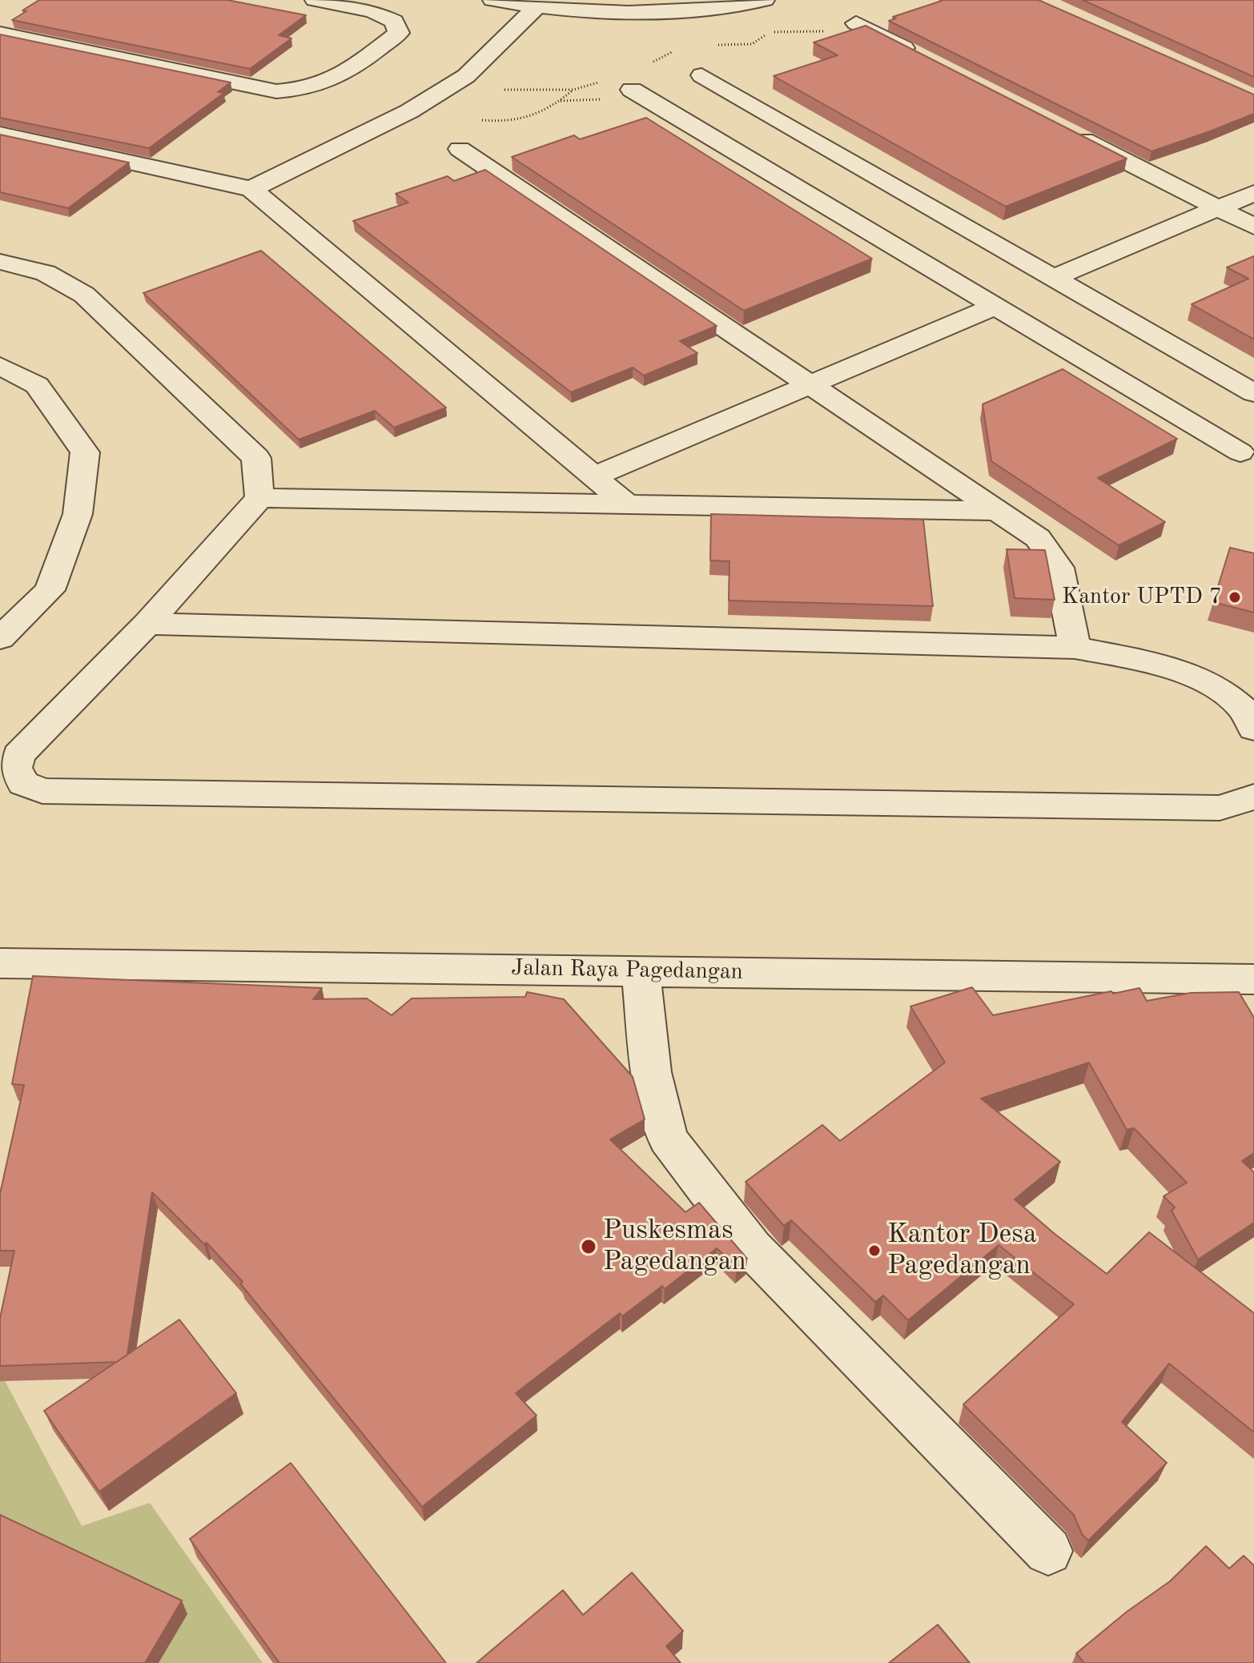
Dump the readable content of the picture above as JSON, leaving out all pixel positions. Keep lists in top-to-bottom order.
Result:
{
  "streets": {
    "street": ["Jalan Raya Pagedangan"]
  },
  "places": ["Kantor UPTD 7", "Puskesmas Pagedangan", "Kantor Desa Pagedangan"]
}
